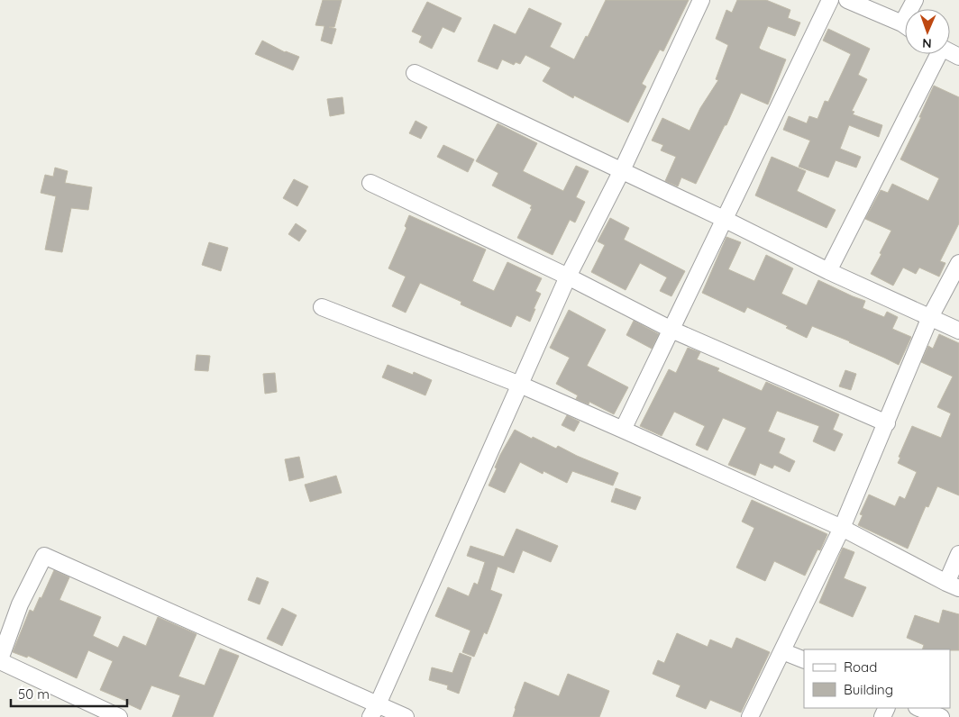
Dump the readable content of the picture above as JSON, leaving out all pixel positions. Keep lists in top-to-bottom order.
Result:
{
  "legend": ["Road", "Building"],
  "scale_bar": "50 m",
  "north": "bottom"
}
